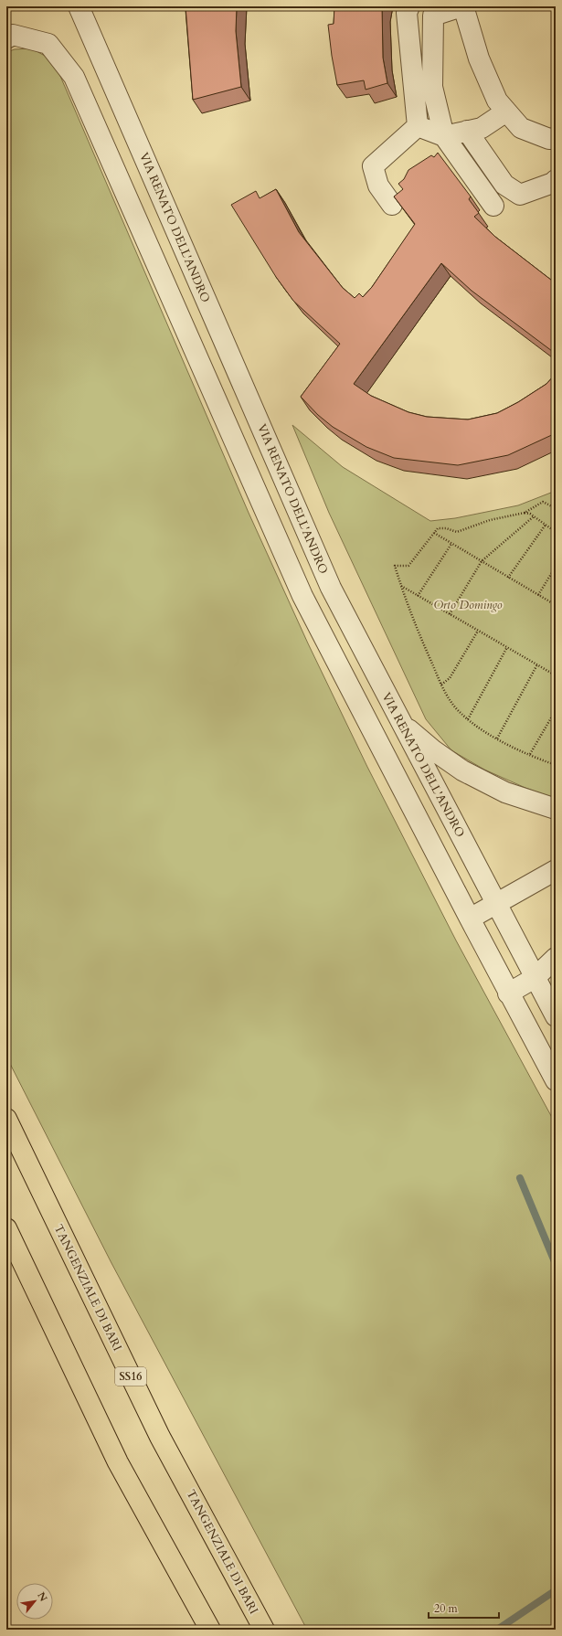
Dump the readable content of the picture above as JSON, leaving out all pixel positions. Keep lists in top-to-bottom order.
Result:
{
  "streets": {
    "highway": ["TANGENZIALE DI BARI", "SS16"],
    "street": ["VIA RENATO DELL'ANDRO"]
  },
  "parks": ["Orto Domingo"],
  "scale_bar": "20 m",
  "north": "top right"
}
